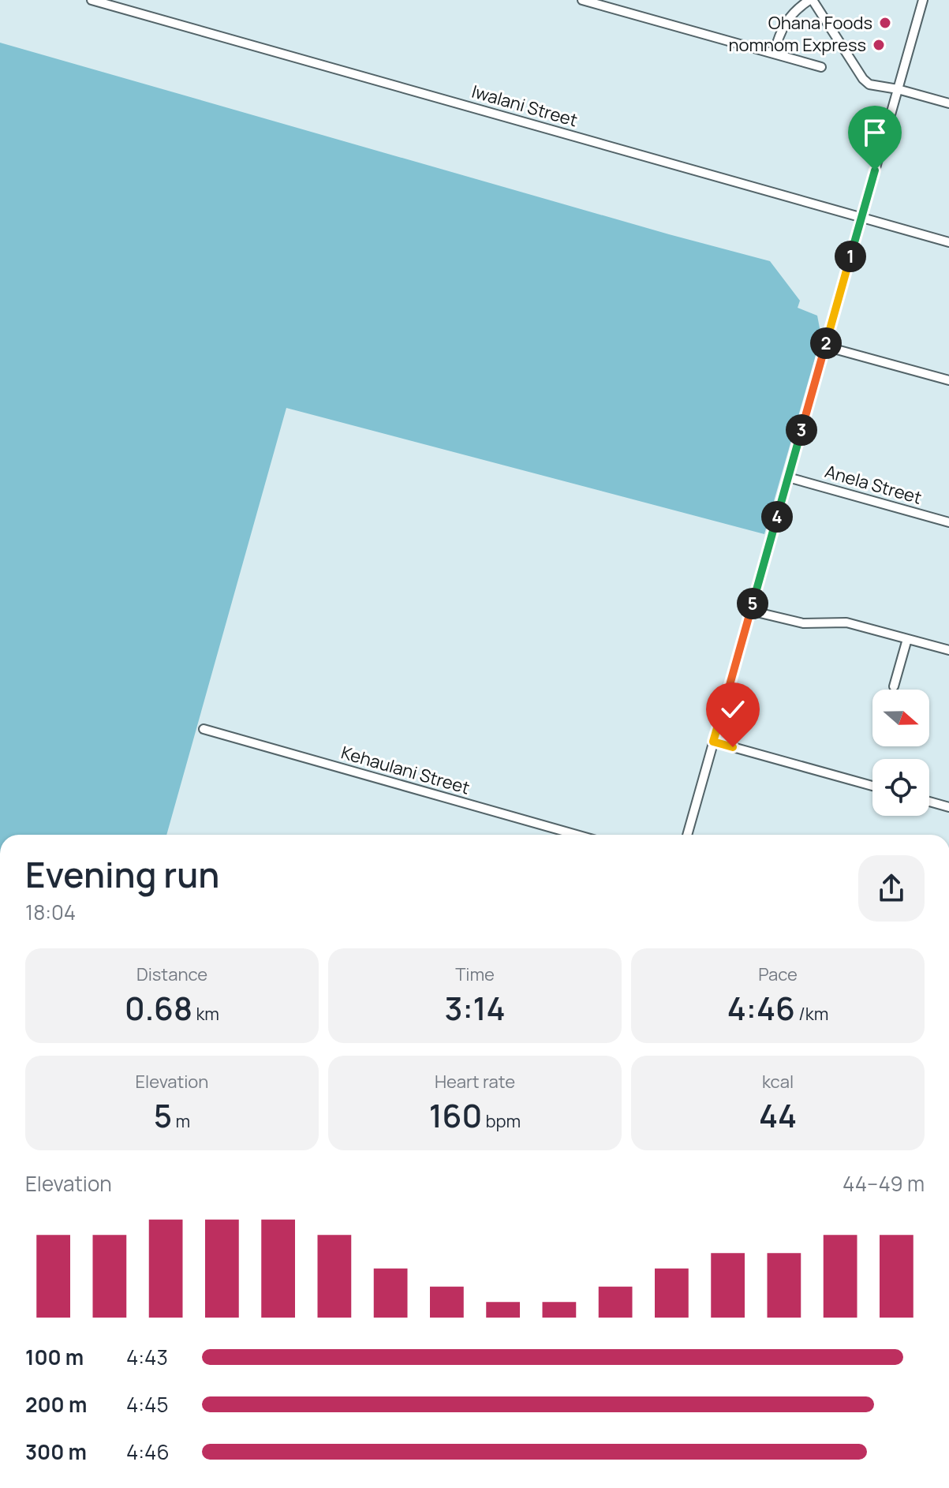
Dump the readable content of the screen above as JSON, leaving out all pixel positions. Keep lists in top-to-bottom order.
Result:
{
  "streets": {
    "street": ["Iwalani Street", "Anela Street", "Kehaulani Street"]
  },
  "places": ["Ohana Foods", "nomnom Express"],
  "north": "right",
  "page": {
    "pins": [
      "1",
      "2",
      "3",
      "4",
      "5"
    ],
    "heading": ["Evening run", "18:04"],
    "stats": [
      ["Distance", "0.68 km"],
      ["Time", "3:14"],
      ["Pace", "4:46 /km"],
      ["Elevation", "5 m"],
      ["Heart rate", "160 bpm"],
      ["kcal", "44"]
    ],
    "chart": ["Elevation", "44–49 m"],
    "list": [
      {
        "name": "100 m",
        "note": "4:43"
      },
      {
        "name": "200 m",
        "note": "4:45"
      },
      {
        "name": "300 m",
        "note": "4:46"
      }
    ]
  }
}
